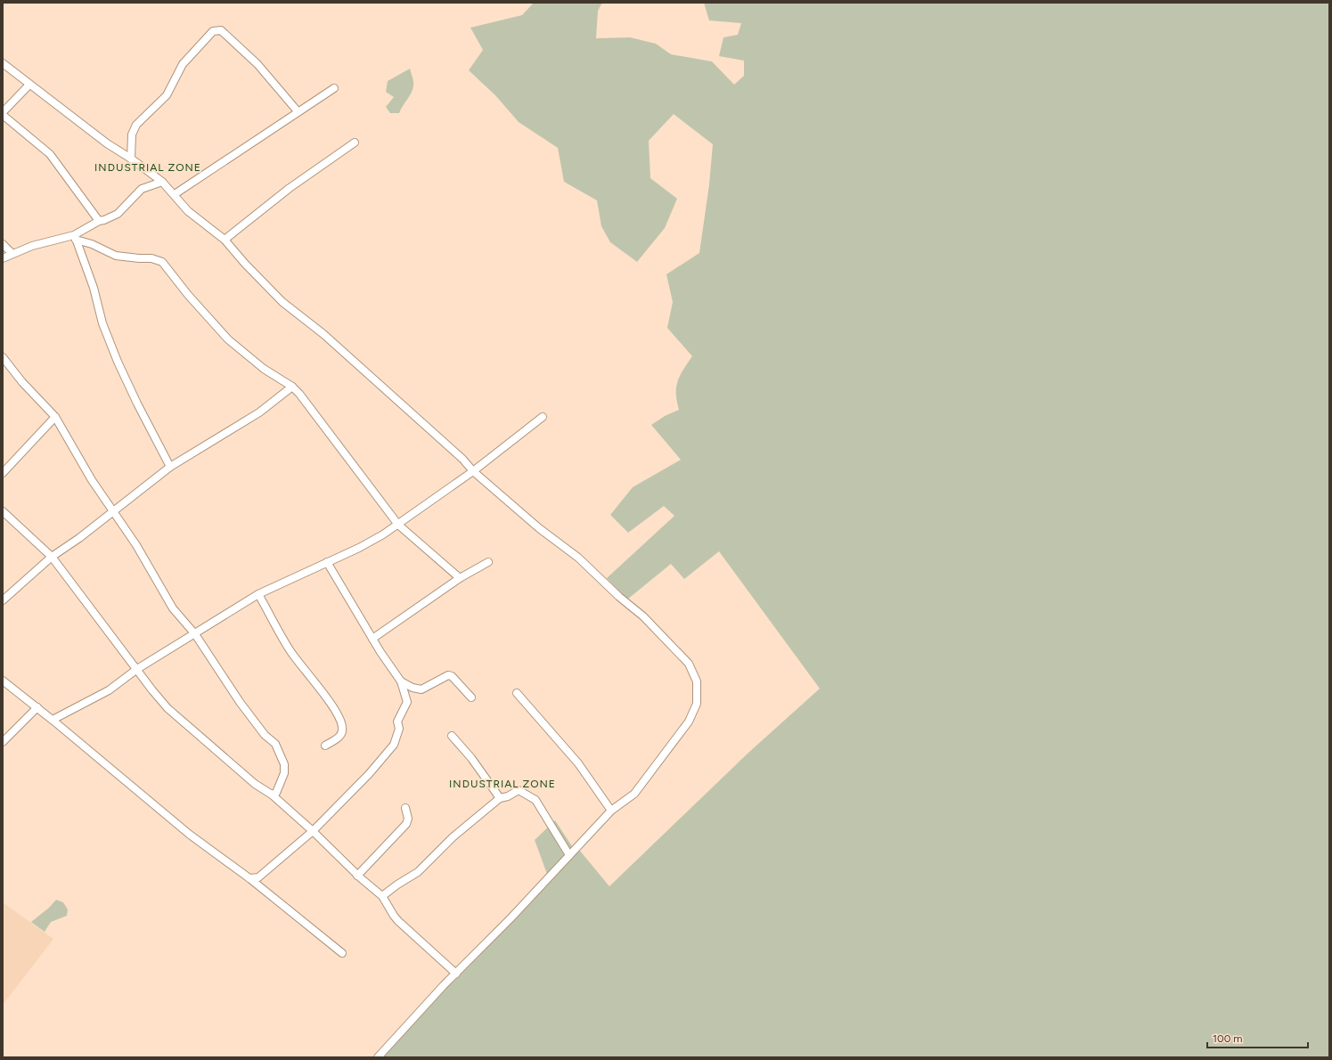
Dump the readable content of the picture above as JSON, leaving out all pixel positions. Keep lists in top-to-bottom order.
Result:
{
  "districts": ["INDUSTRIAL ZONE", "INDUSTRIAL ZONE"],
  "scale_bar": "100 m"
}
